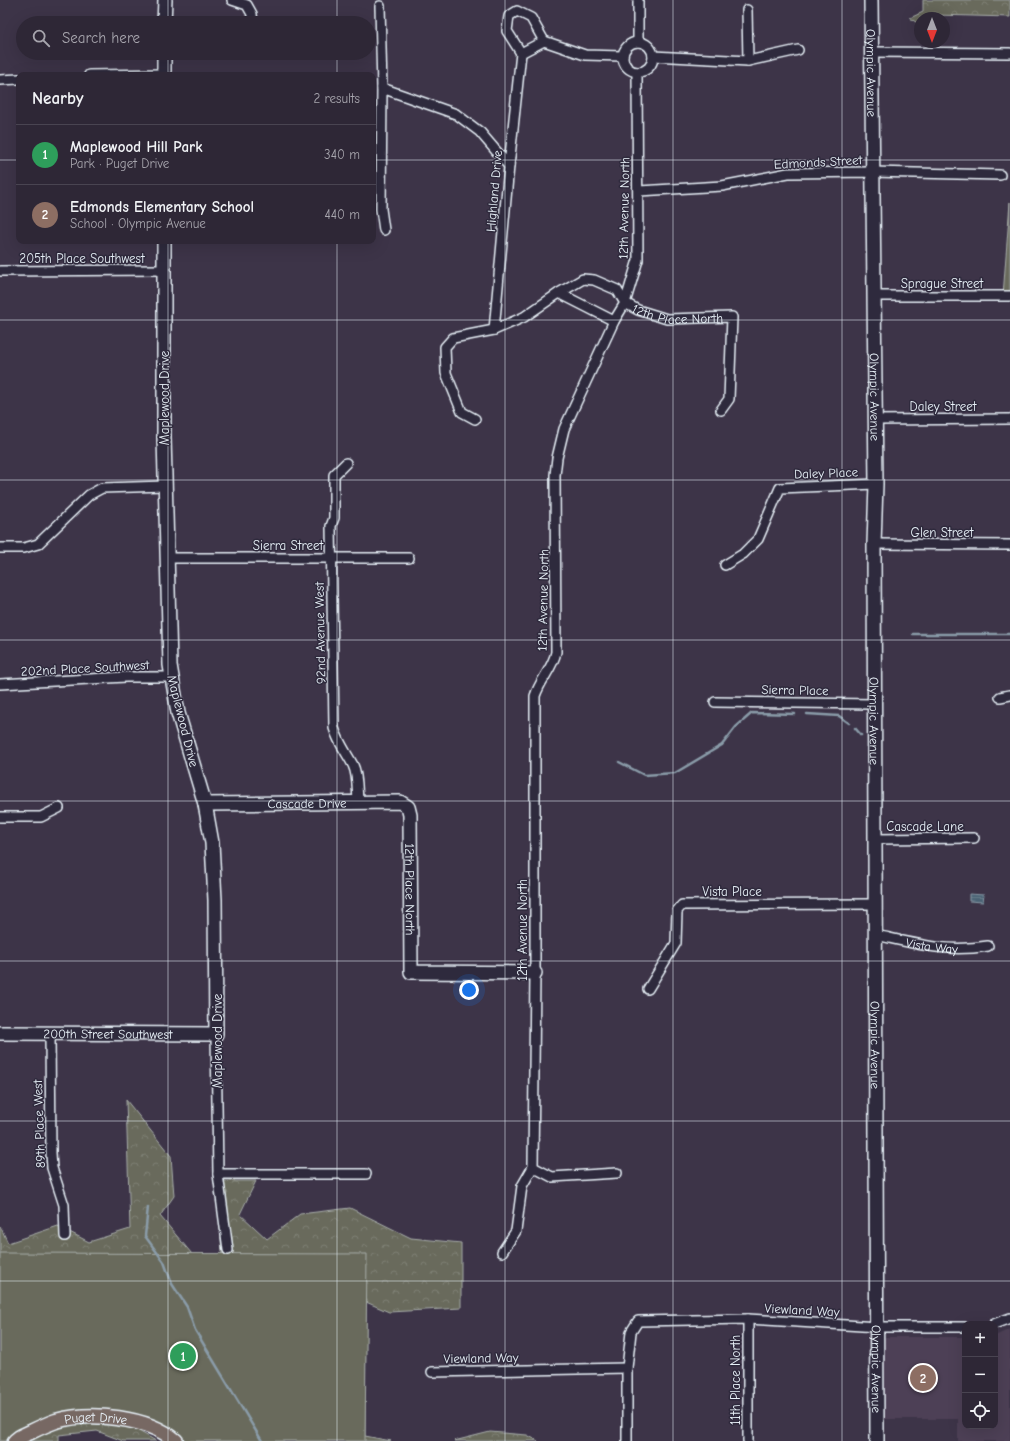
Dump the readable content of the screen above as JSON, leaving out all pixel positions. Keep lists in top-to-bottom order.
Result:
{
  "streets": {
    "main road": ["Puget Drive"],
    "street": [
      "Olympic Avenue",
      "Edmonds Street",
      "Highland Drive",
      "12th Avenue North",
      "205th Place Southwest",
      "Sprague Street",
      "12th Place North",
      "Maplewood Drive",
      "Daley Street",
      "Daley Place",
      "Glen Street",
      "Sierra Street",
      "92nd Avenue West",
      "202nd Place Southwest",
      "Sierra Place",
      "Cascade Drive",
      "Cascade Lane",
      "Vista Place",
      "Vista Way",
      "200th Street Southwest",
      "89th Place West",
      "Viewland Way",
      "11th Place North"
    ]
  },
  "crossings": [
    ["Olympic Avenue", "Edmonds Street"],
    ["Olympic Avenue", "Sprague Street"],
    ["Olympic Avenue", "Daley Street"],
    ["Olympic Avenue", "Daley Place"],
    ["Olympic Avenue", "Glen Street"],
    ["Olympic Avenue", "Sierra Place"],
    ["Olympic Avenue", "Cascade Lane"],
    ["Olympic Avenue", "Vista Place"],
    ["Olympic Avenue", "Vista Way"],
    ["Olympic Avenue", "Viewland Way"],
    ["Edmonds Street", "12th Avenue North"],
    ["12th Avenue North", "12th Place North"],
    ["205th Place Southwest", "Maplewood Drive"],
    ["12th Place North", "Cascade Drive"],
    ["Maplewood Drive", "Sierra Street"],
    ["Maplewood Drive", "202nd Place Southwest"],
    ["Maplewood Drive", "Cascade Drive"],
    ["Maplewood Drive", "200th Street Southwest"],
    ["Sierra Street", "92nd Avenue West"],
    ["92nd Avenue West", "Cascade Drive"],
    ["200th Street Southwest", "89th Place West"],
    ["Viewland Way", "11th Place North"]
  ],
  "north": "bottom",
  "page": {
    "search": "Search here",
    "heading": ["Nearby", "2 results"],
    "list": [
      {
        "mark": "1",
        "name": "Maplewood Hill Park",
        "note": "Park · Puget Drive",
        "value": "340 m"
      },
      {
        "mark": "2",
        "name": "Edmonds Elementary School",
        "note": "School · Olympic Avenue",
        "value": "440 m"
      }
    ],
    "map_buttons": ["+", "−"],
    "pins": ["1", "2"]
  }
}
